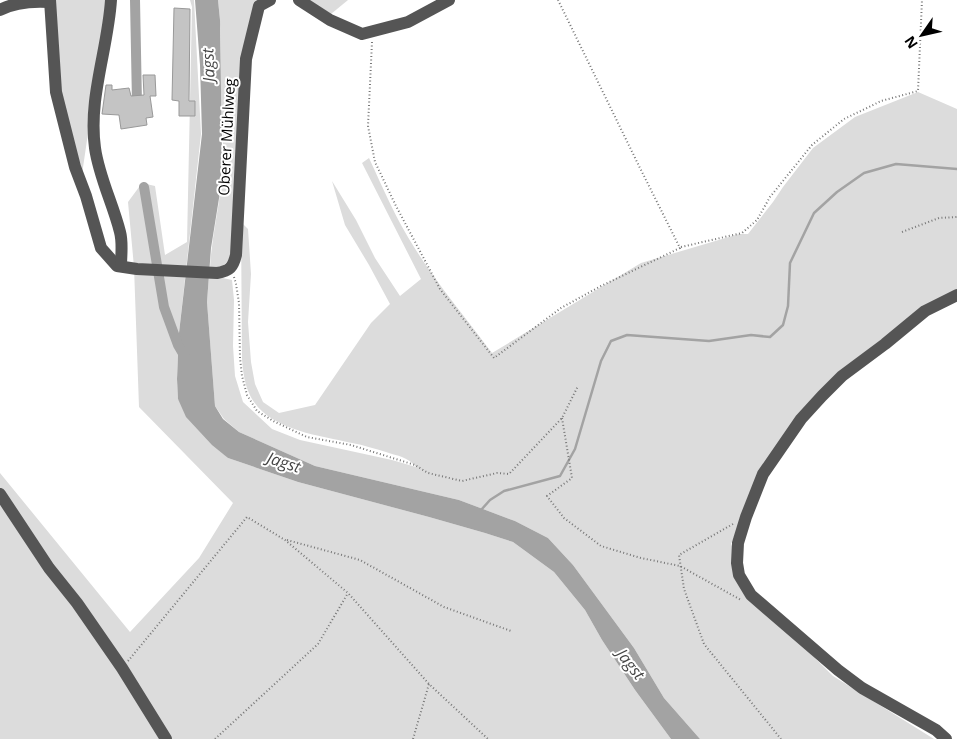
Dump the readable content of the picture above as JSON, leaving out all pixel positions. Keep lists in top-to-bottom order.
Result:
{
  "streets": {
    "street": ["Oberer Mühlweg"]
  },
  "water": ["Jagst"],
  "north": "bottom left"
}
